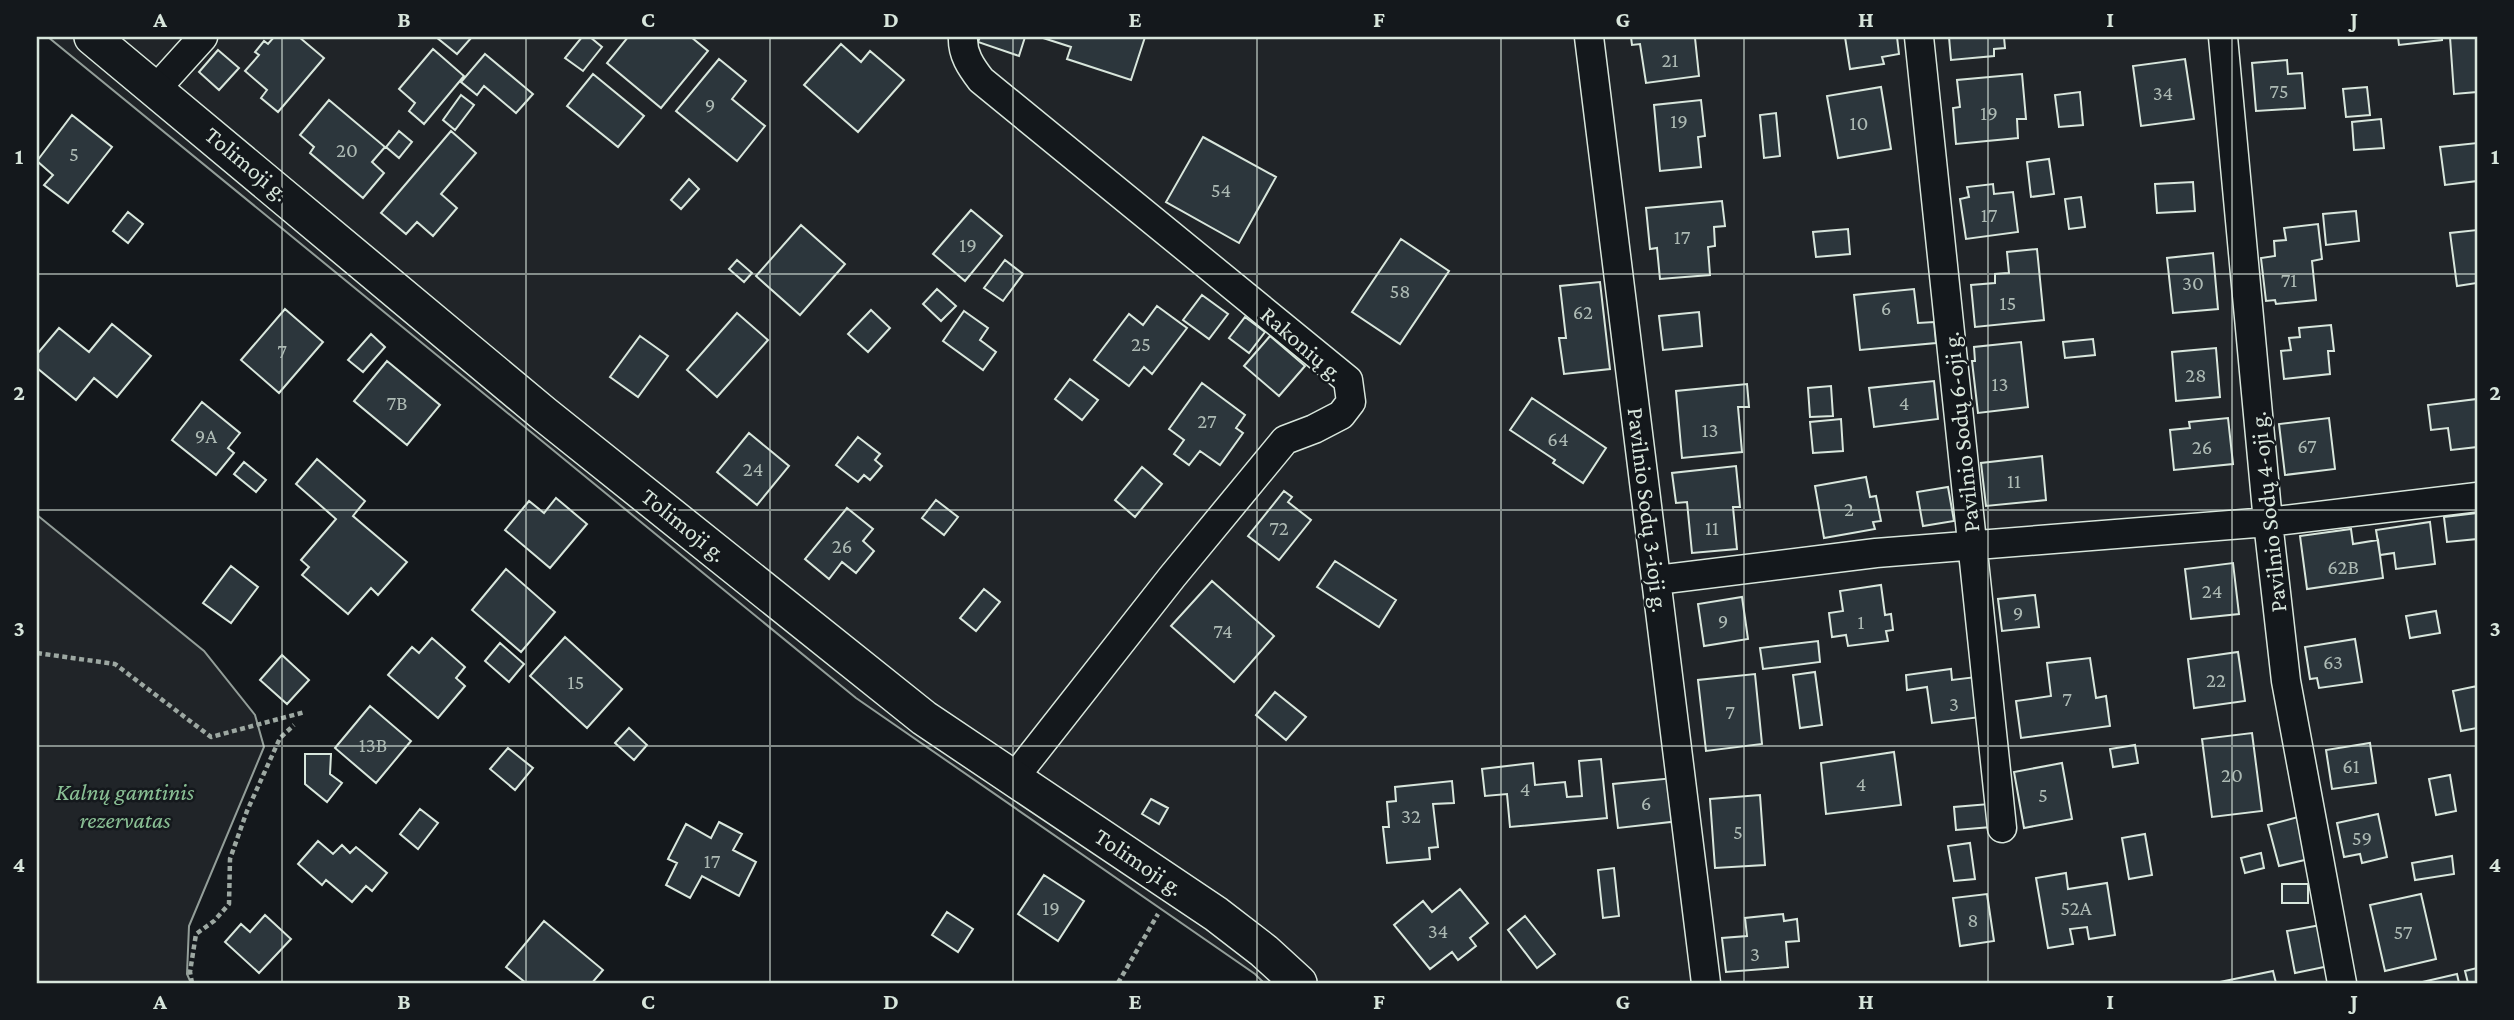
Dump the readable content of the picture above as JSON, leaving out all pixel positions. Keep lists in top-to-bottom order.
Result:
{
  "streets": {
    "street": [
      "Tolimoji g.",
      "Rakonių g.",
      "Pavilnio Sodų 6-oji g.",
      "Pavilnio Sodų 3-ioji g.",
      "Pavilnio Sodų 4-oji g."
    ]
  },
  "crossings": [
    ["Tolimoji g.", "Rakonių g."]
  ],
  "parks": ["Kalnų gamtinis rezervatas"],
  "house_numbers": [
    "21",
    "75",
    "34",
    "9",
    "19",
    "19",
    "10",
    "20",
    "5",
    "54",
    "17",
    "17",
    "19",
    "71",
    "30",
    "58",
    "15",
    "6",
    "62",
    "25",
    "7",
    "28",
    "13",
    "7B",
    "4",
    "27",
    "13",
    "9A",
    "64",
    "67",
    "26",
    "24",
    "11",
    "2",
    "72",
    "11",
    "26",
    "62B",
    "24",
    "9",
    "9",
    "1",
    "74",
    "63",
    "22",
    "15",
    "7",
    "3",
    "7",
    "13B",
    "61",
    "20",
    "4",
    "4",
    "5",
    "6",
    "32",
    "5",
    "59",
    "17",
    "19",
    "52A",
    "8",
    "34",
    "57",
    "3"
  ],
  "grid": {
    "columns": [
      "A",
      "B",
      "C",
      "D",
      "E",
      "F",
      "G",
      "H",
      "I",
      "J"
    ],
    "rows": [
      "1",
      "2",
      "3",
      "4"
    ]
  }
}
